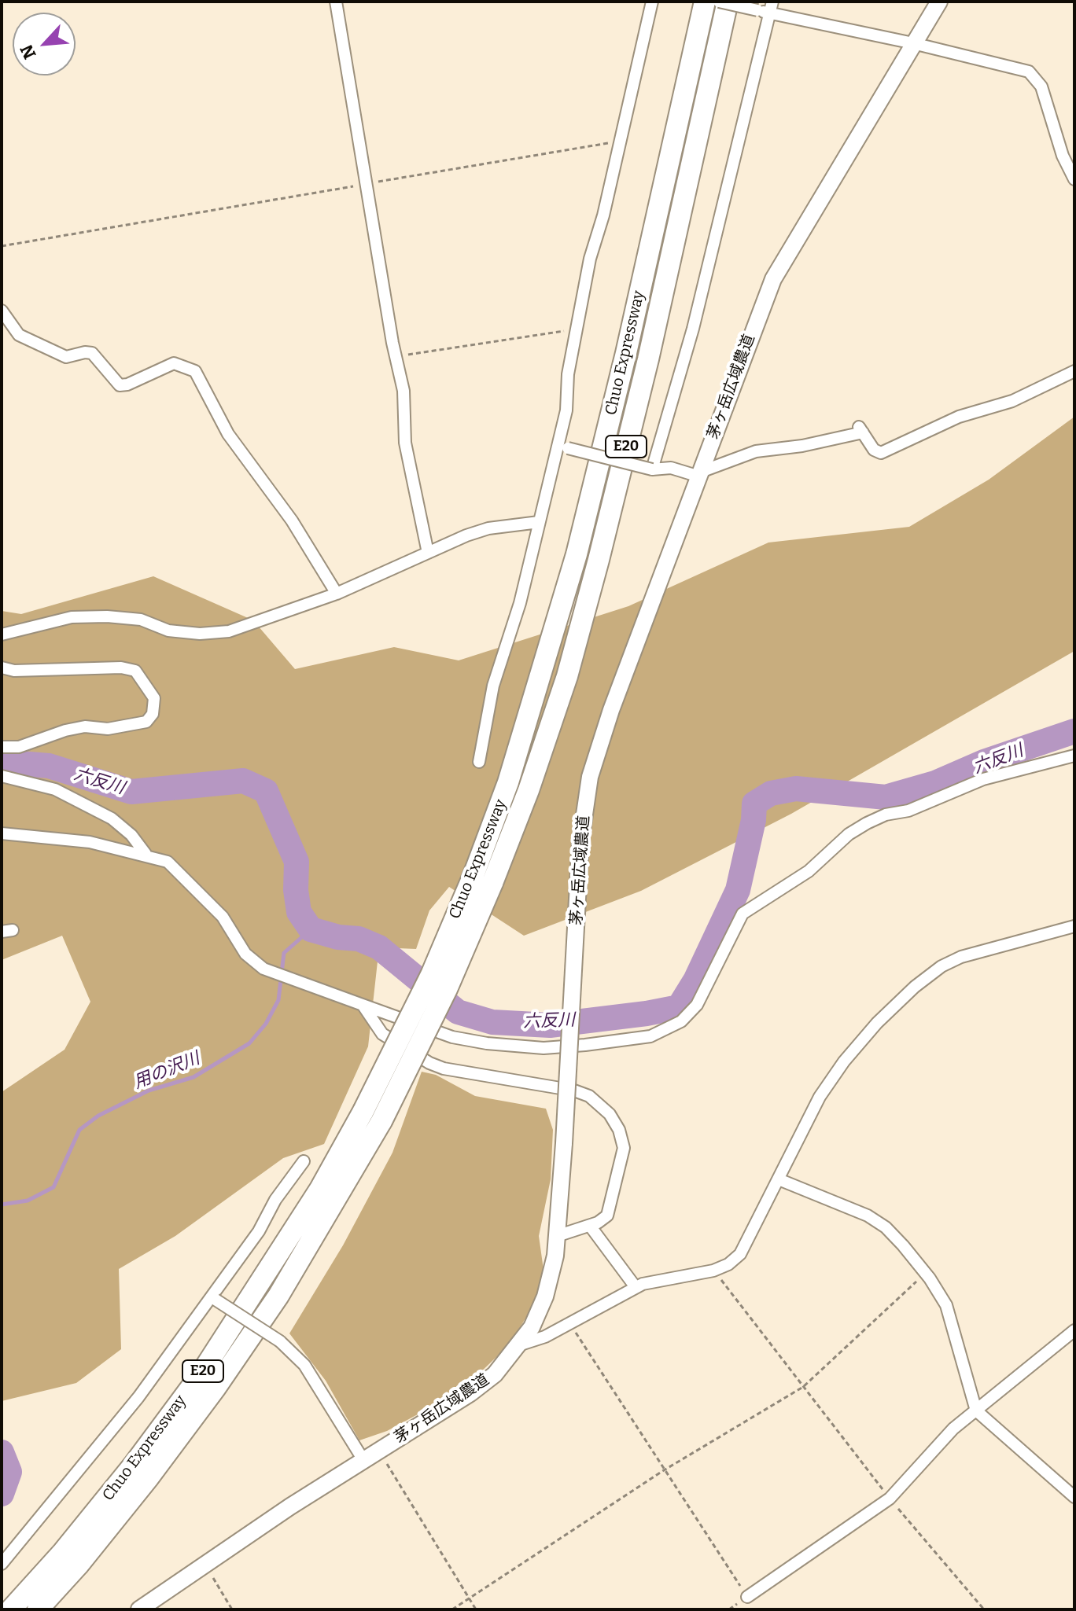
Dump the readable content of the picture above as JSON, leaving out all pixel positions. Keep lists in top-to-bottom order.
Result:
{
  "streets": {
    "highway": ["Chuo Expressway", "E20"],
    "street": ["茅ヶ岳広域農道"]
  },
  "water": ["六反川", "用の沢川"],
  "north": "bottom left"
}
